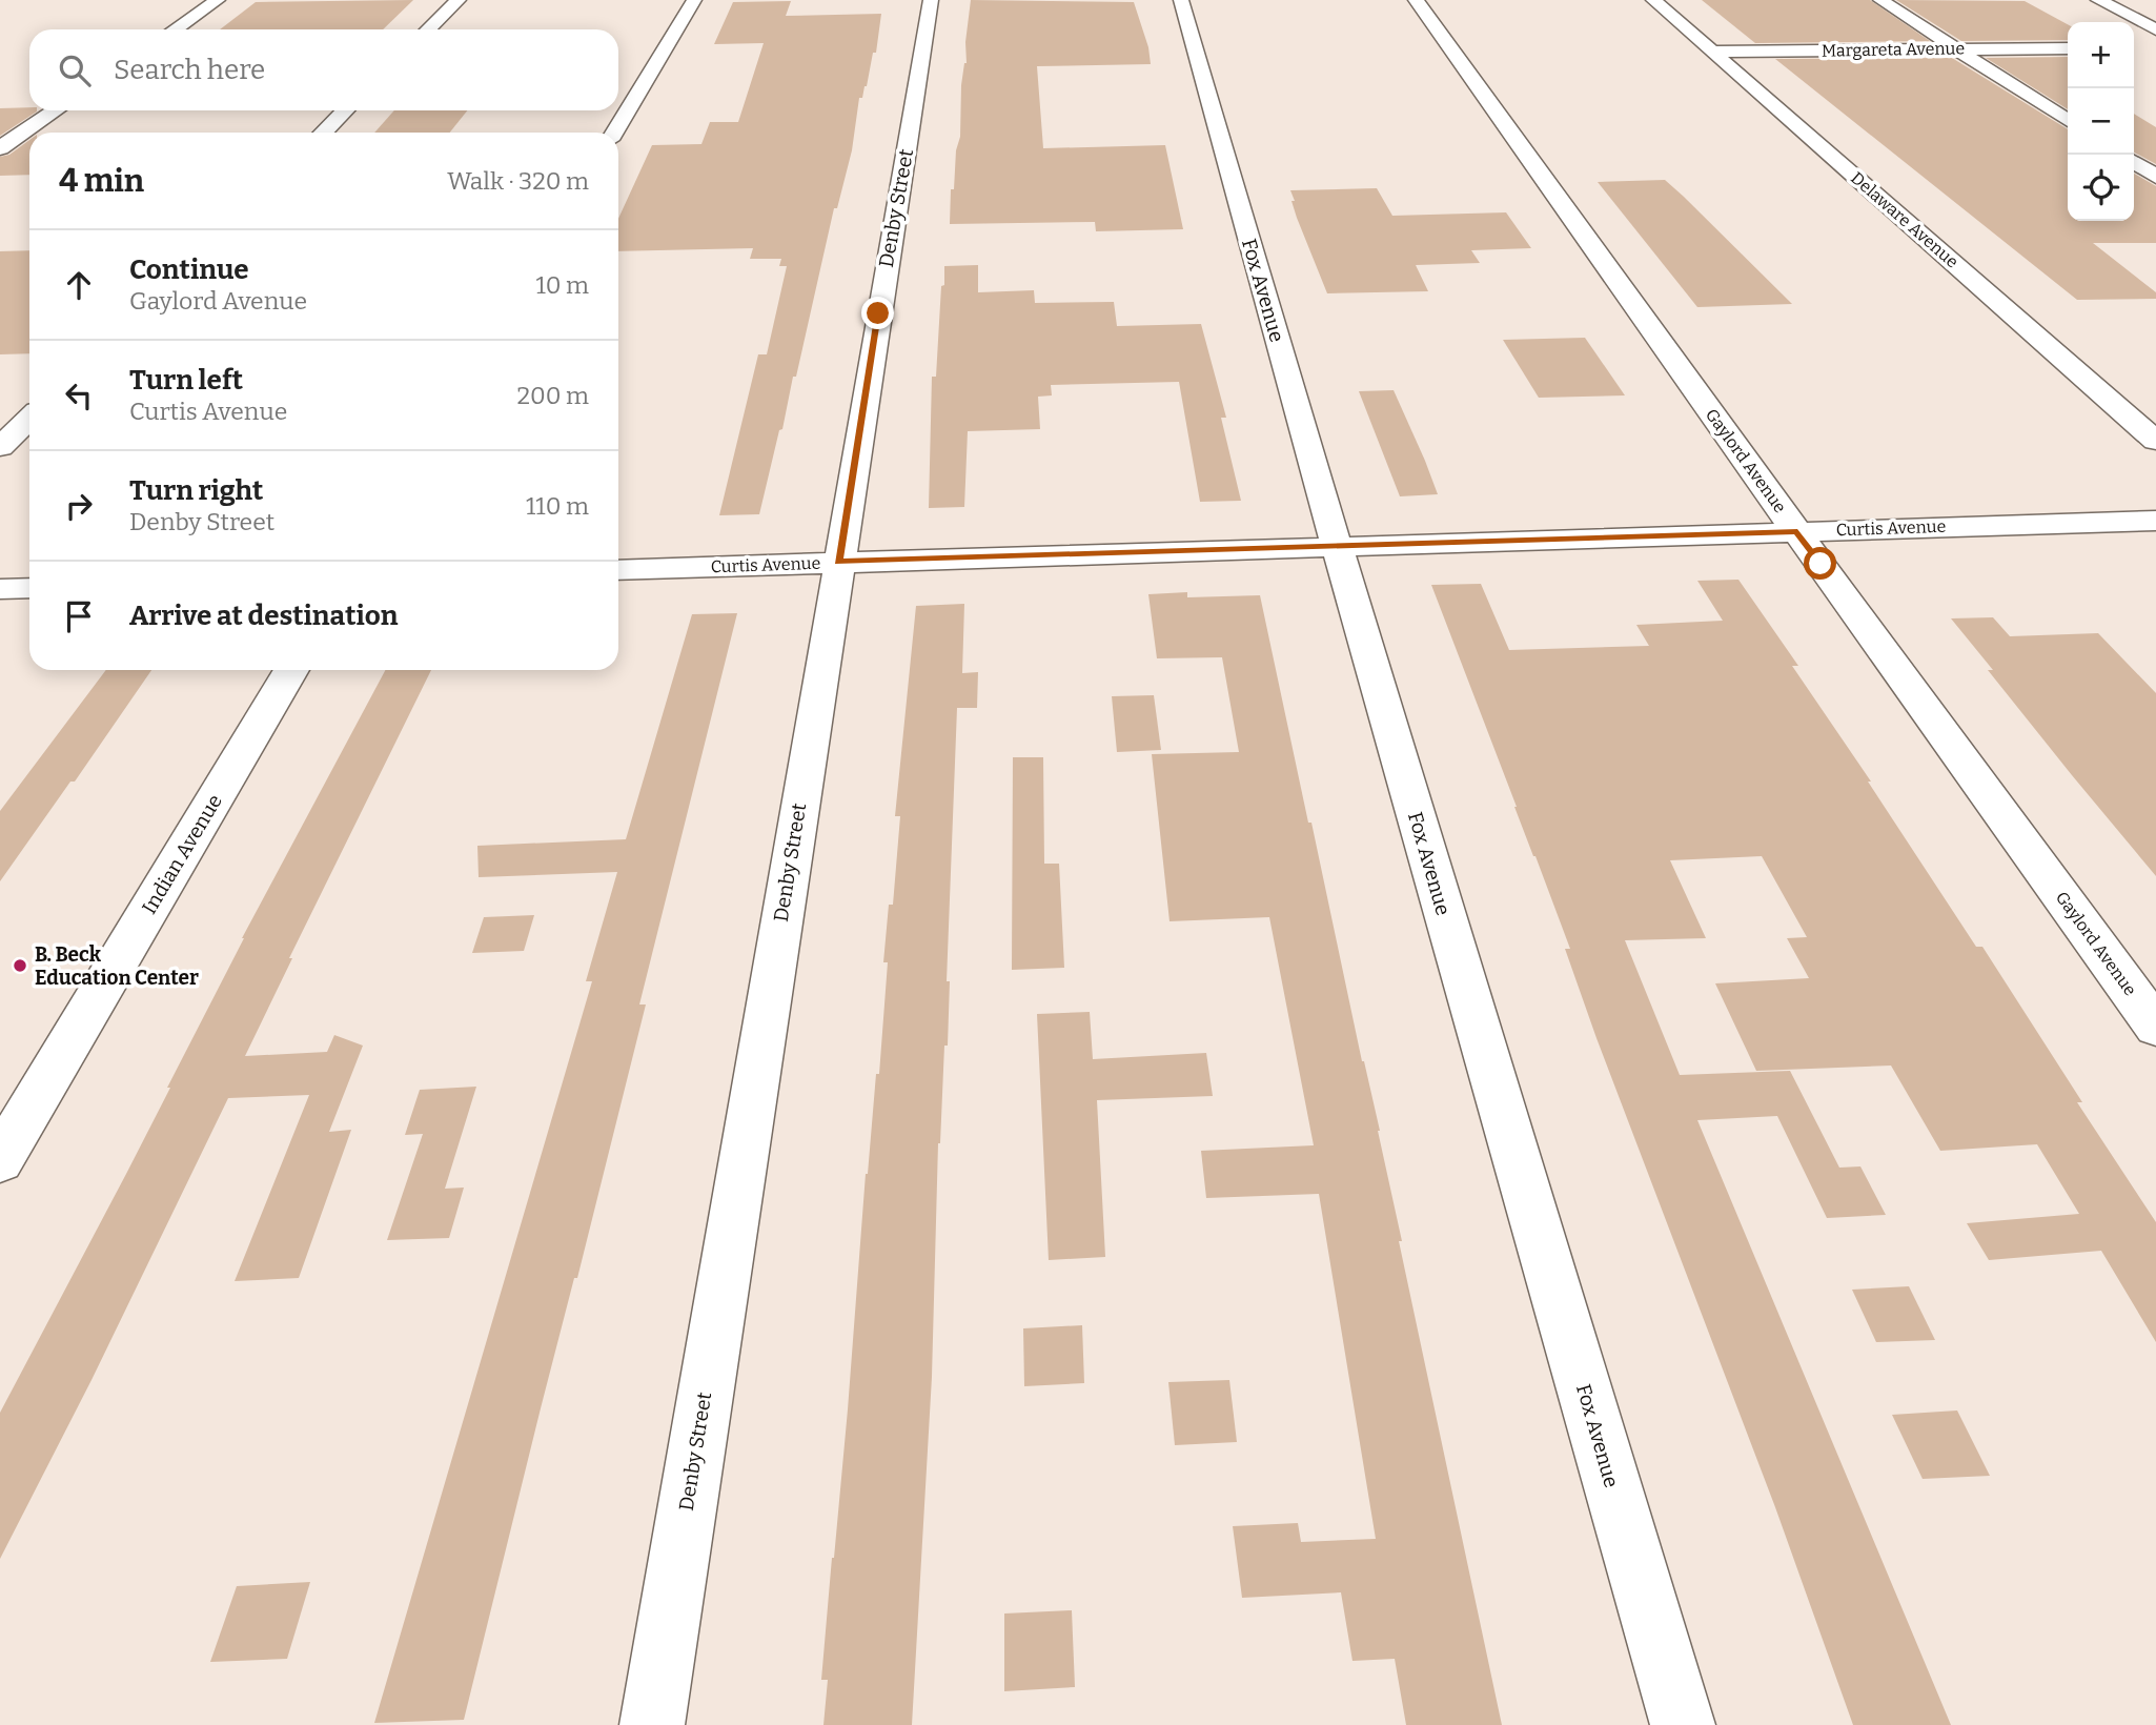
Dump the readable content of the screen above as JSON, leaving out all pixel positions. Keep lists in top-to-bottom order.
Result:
{
  "streets": {
    "street": [
      "Margareta Avenue",
      "Denby Street",
      "Delaware Avenue",
      "Fox Avenue",
      "Gaylord Avenue",
      "Curtis Avenue",
      "Indian Avenue"
    ]
  },
  "crossings": [
    ["Margareta Avenue", "Delaware Avenue"],
    ["Denby Street", "Curtis Avenue"],
    ["Fox Avenue", "Curtis Avenue"],
    ["Gaylord Avenue", "Curtis Avenue"]
  ],
  "places": ["B. Beck Education Center"],
  "page": {
    "map_buttons": ["+", "−"],
    "search": "Search here",
    "heading": ["4 min", "Walk · 320 m"],
    "list": [
      ["Continue", "Gaylord Avenue", "10 m"],
      ["Turn left", "Curtis Avenue", "200 m"],
      ["Turn right", "Denby Street", "110 m"],
      "Arrive at destination"
    ]
  }
}
